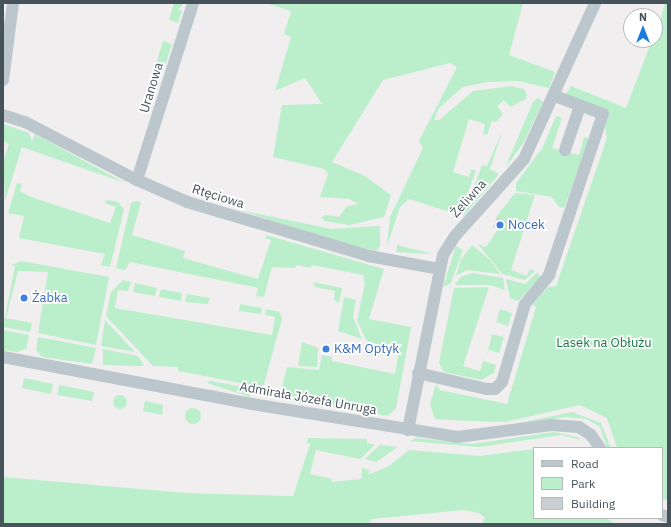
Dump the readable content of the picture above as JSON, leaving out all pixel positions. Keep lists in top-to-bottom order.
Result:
{
  "streets": {
    "street": [
      "Uranowa",
      "Rtęciowa",
      "Żeliwna",
      "Admirała Józefa Unruga"
    ]
  },
  "crossings": [
    ["Uranowa", "Rtęciowa"],
    ["Rtęciowa", "Żeliwna"],
    ["Żeliwna", "Admirała Józefa Unruga"]
  ],
  "parks": ["Lasek na Obłużu"],
  "places": ["Nocek", "Żabka", "K&M Optyk"],
  "legend": ["Road", "Park", "Building"],
  "north": "top"
}
